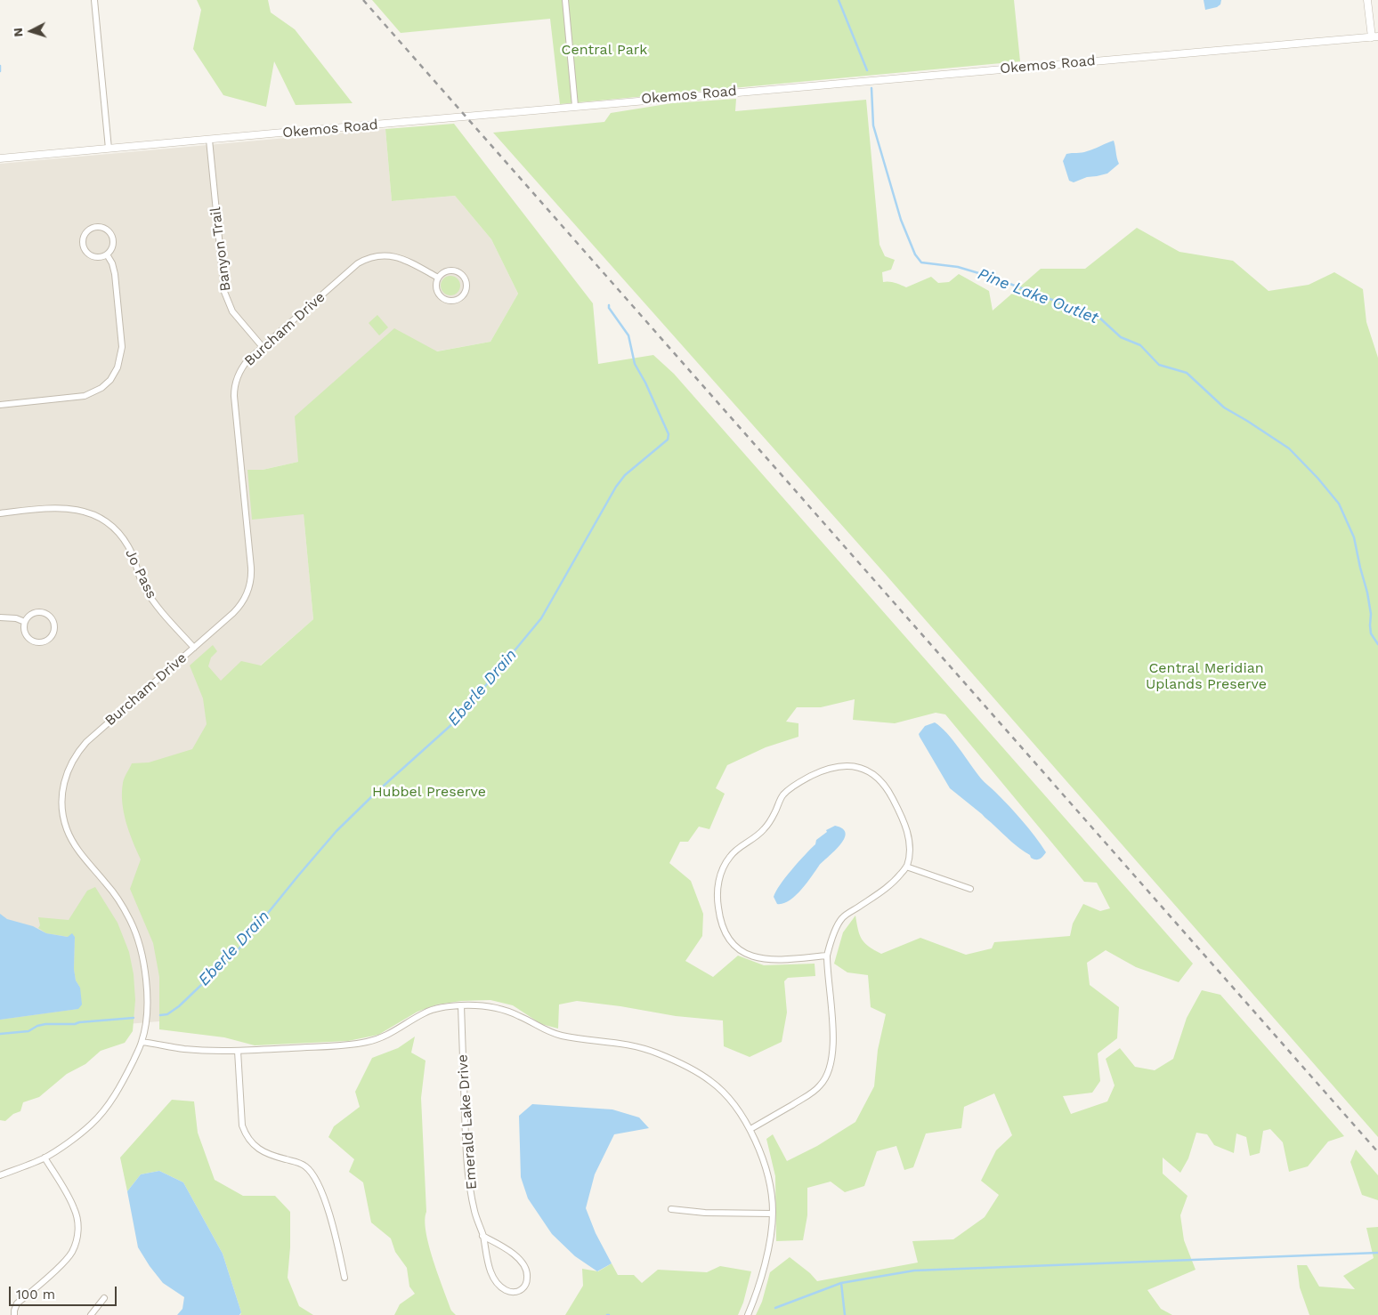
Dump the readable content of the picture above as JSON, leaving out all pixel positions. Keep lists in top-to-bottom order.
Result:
{
  "streets": {
    "street": [
      "Okemos Road",
      "Banyon Trail",
      "Burcham Drive",
      "Jo Pass",
      "Emerald Lake Drive"
    ]
  },
  "crossings": [
    ["Okemos Road", "Banyon Trail"],
    ["Banyon Trail", "Burcham Drive"],
    ["Burcham Drive", "Jo Pass"]
  ],
  "water": ["Pine Lake Outlet", "Eberle Drain"],
  "parks": ["Central Park", "Central Meridian Uplands Preserve", "Hubbel Preserve"],
  "scale_bar": "100 m",
  "north": "left"
}
